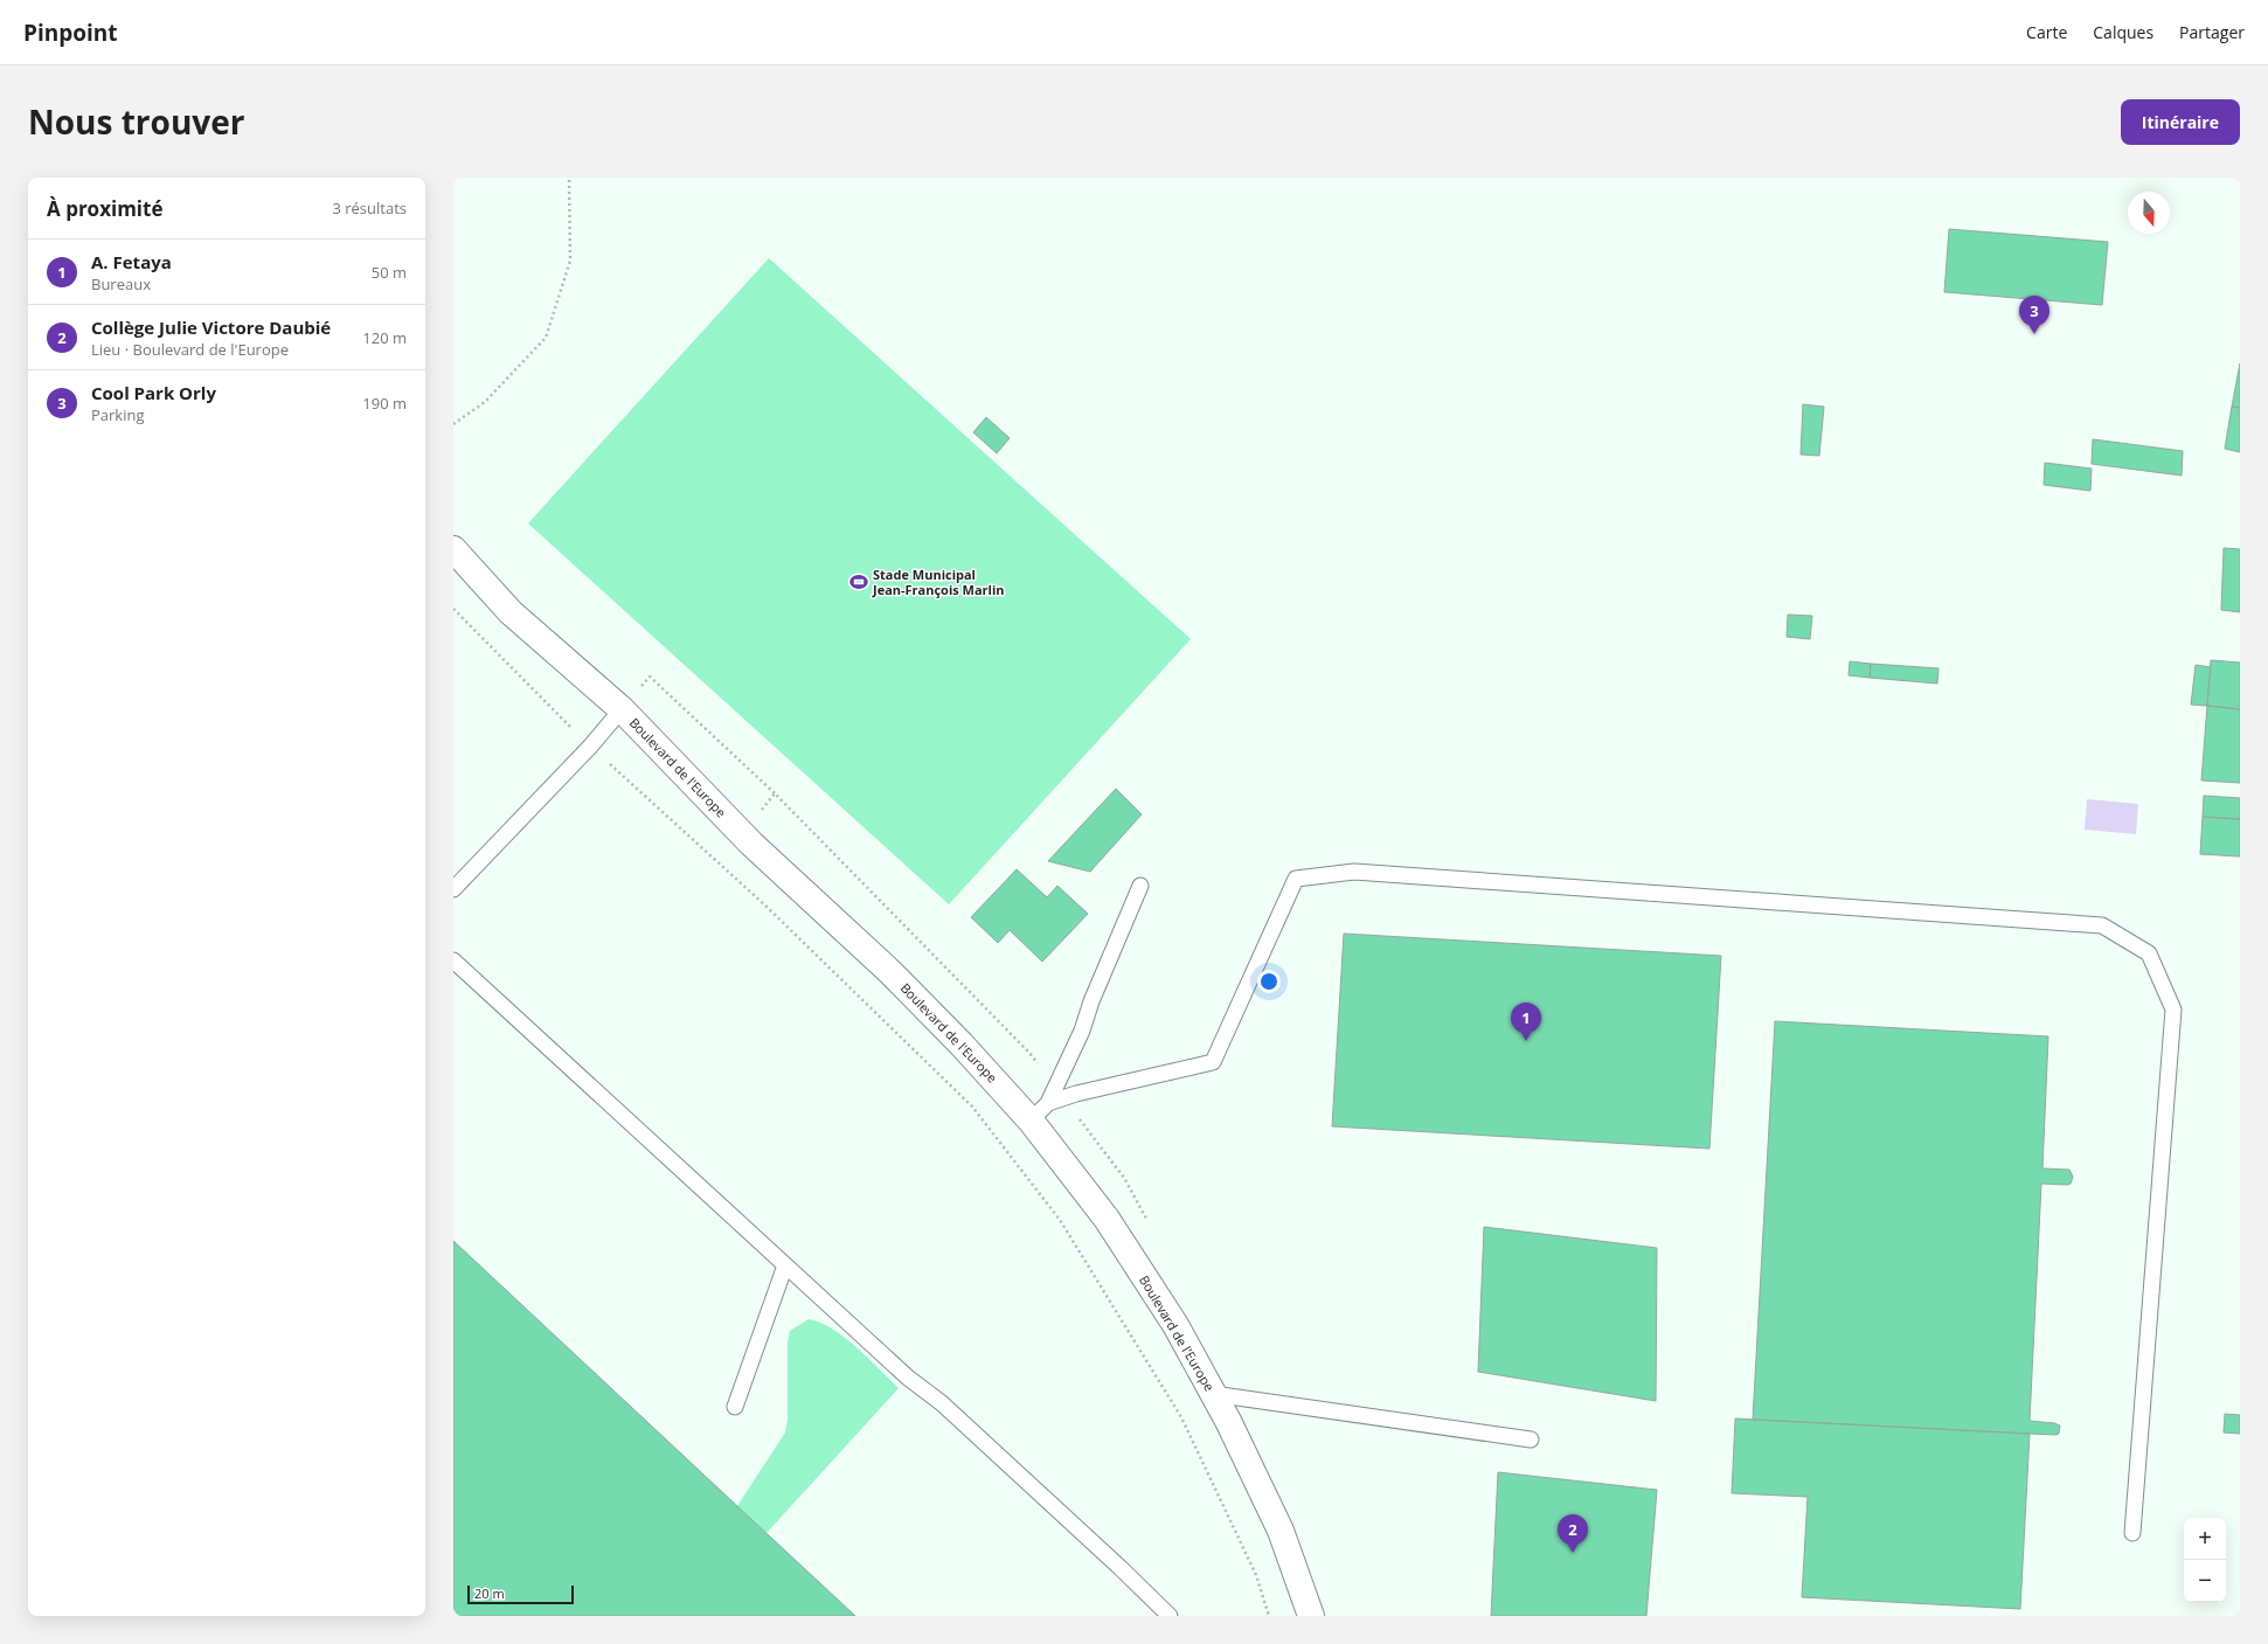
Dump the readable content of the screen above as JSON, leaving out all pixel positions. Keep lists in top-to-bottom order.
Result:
{
  "streets": {
    "main road": ["Boulevard de l'Europe"]
  },
  "places": {
    "sports": ["Stade Municipal Jean-François Marlin"]
  },
  "scale_bar": "20 m",
  "north": "bottom",
  "page": {
    "header": "Pinpoint",
    "nav": ["Carte", "Calques", "Partager"],
    "title": "Nous trouver",
    "buttons": "Itinéraire",
    "heading": ["À proximité", "3 résultats"],
    "list": [
      {
        "mark": "1",
        "name": "A. Fetaya",
        "note": "Bureaux",
        "value": "50 m"
      },
      {
        "mark": "2",
        "name": "Collège Julie Victore Daubié",
        "note": "Lieu · Boulevard de l'Europe",
        "value": "120 m"
      },
      {
        "mark": "3",
        "name": "Cool Park Orly",
        "note": "Parking",
        "value": "190 m"
      }
    ],
    "pins": ["3", "1", "2"],
    "map_buttons": ["+", "−"],
    "scale": "20 m"
  }
}
